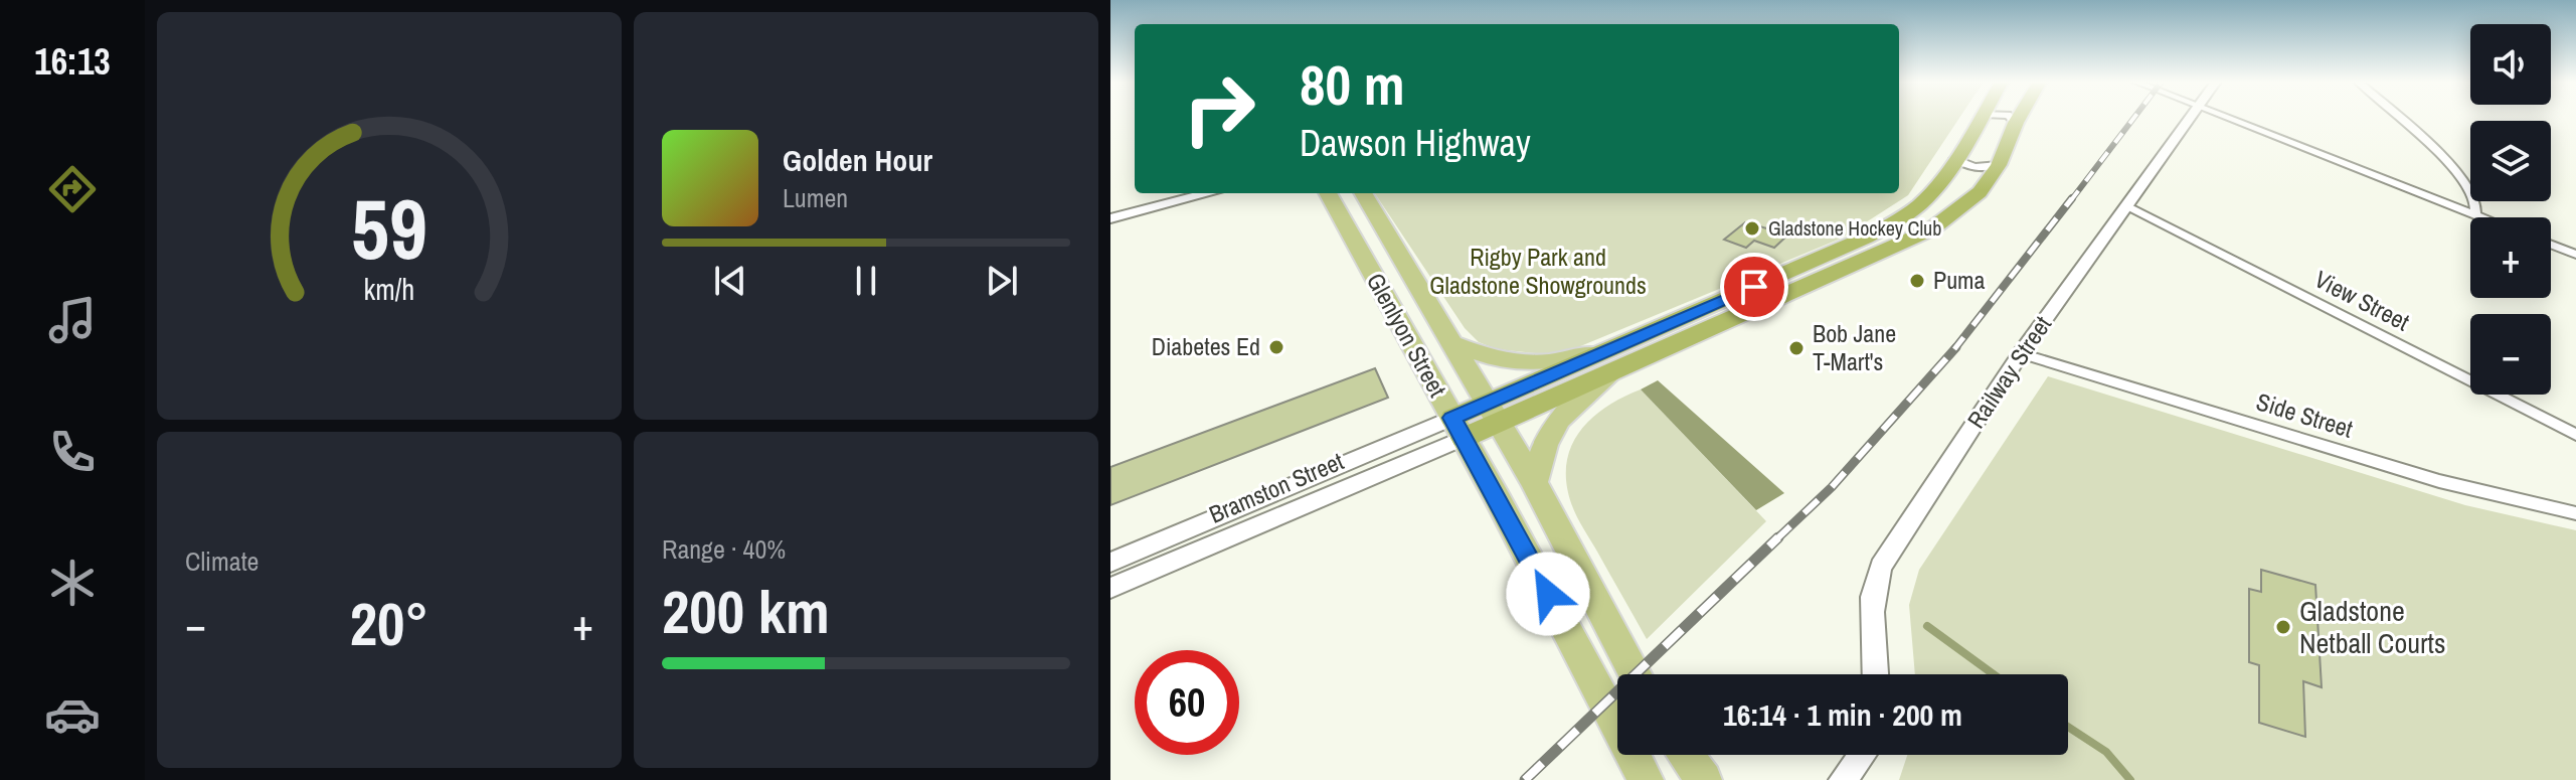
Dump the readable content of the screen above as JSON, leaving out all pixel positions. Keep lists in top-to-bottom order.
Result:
{
  "streets": {
    "main road": ["Glenlyon Street"],
    "street": [
      "View Street",
      "Railway Street",
      "Side Street",
      "Bramston Street"
    ]
  },
  "crossings": [
    ["View Street", "Railway Street"],
    ["Glenlyon Street", "Bramston Street"],
    ["Railway Street", "Side Street"]
  ],
  "parks": ["Rigby Park and Gladstone Showgrounds"],
  "places": [
    "Gladstone Hockey Club",
    "Puma",
    "Diabetes Ed",
    "Bob Jane T-Mart's",
    "Gladstone Netball Courts"
  ],
  "page": {
    "tabs": "16:13",
    "map_buttons": ["+", "−"],
    "turn": ["80 m", "Dawson Highway"],
    "song": ["Golden Hour", "Lumen"],
    "tile": [
      "Climate",
      ["Range · 40%", "200 km"]
    ],
    "heat": ["−", "20°", "+"],
    "limit": "60",
    "trip": "16:14 · 1 min · 200 m",
    "gauge": ["59", "km/h"]
  }
}
